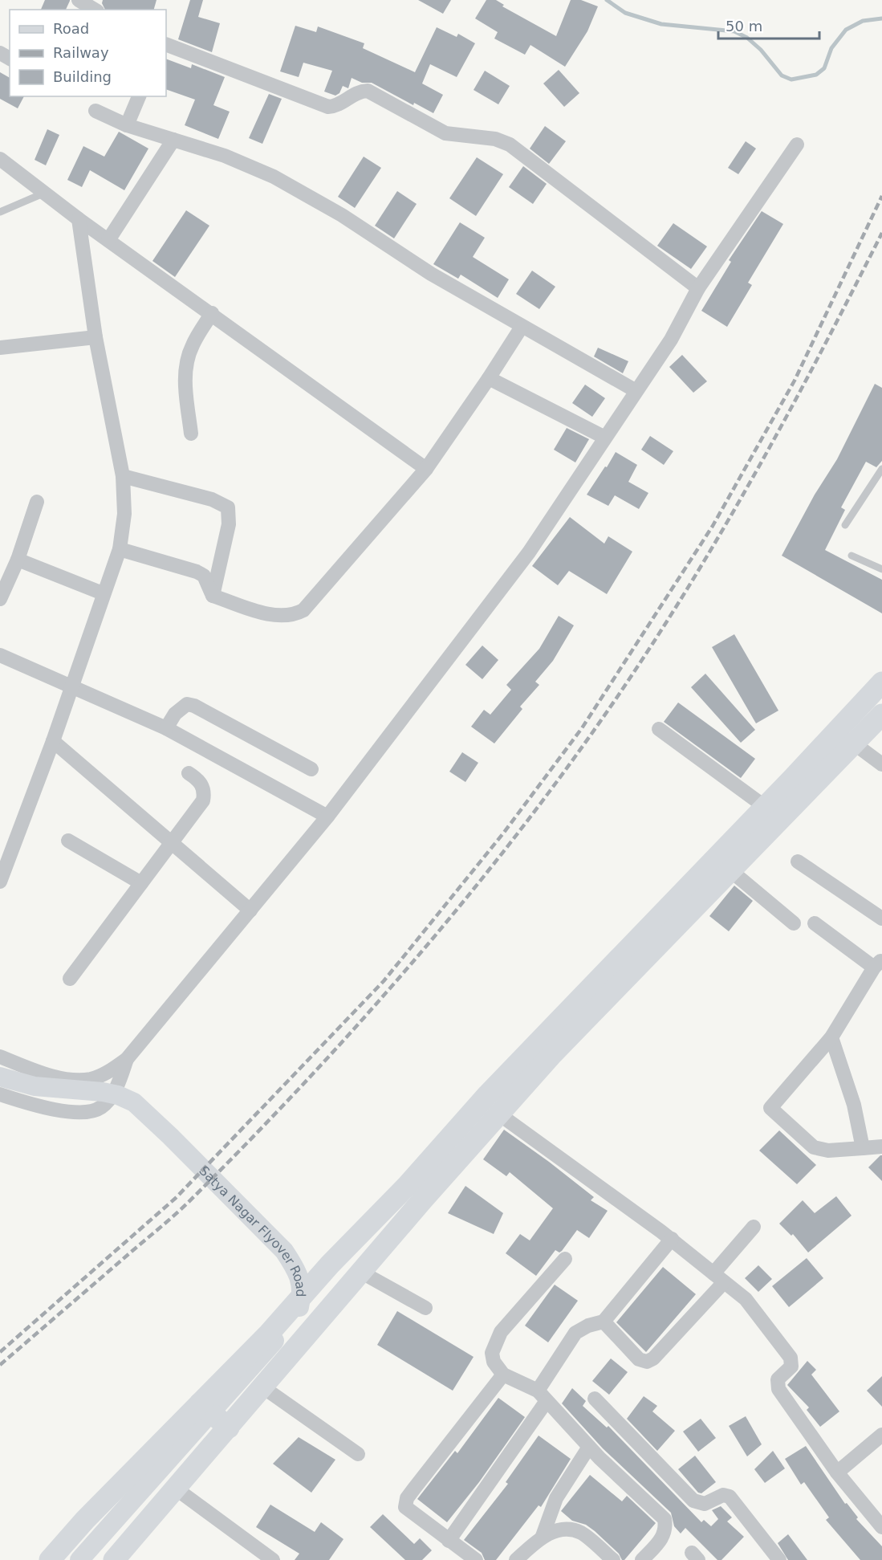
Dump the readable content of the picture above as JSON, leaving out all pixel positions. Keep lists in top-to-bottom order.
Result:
{
  "streets": {
    "street": ["Satya Nagar Flyover Road"]
  },
  "legend": ["Road", "Railway", "Building"],
  "scale_bar": "50 m"
}
